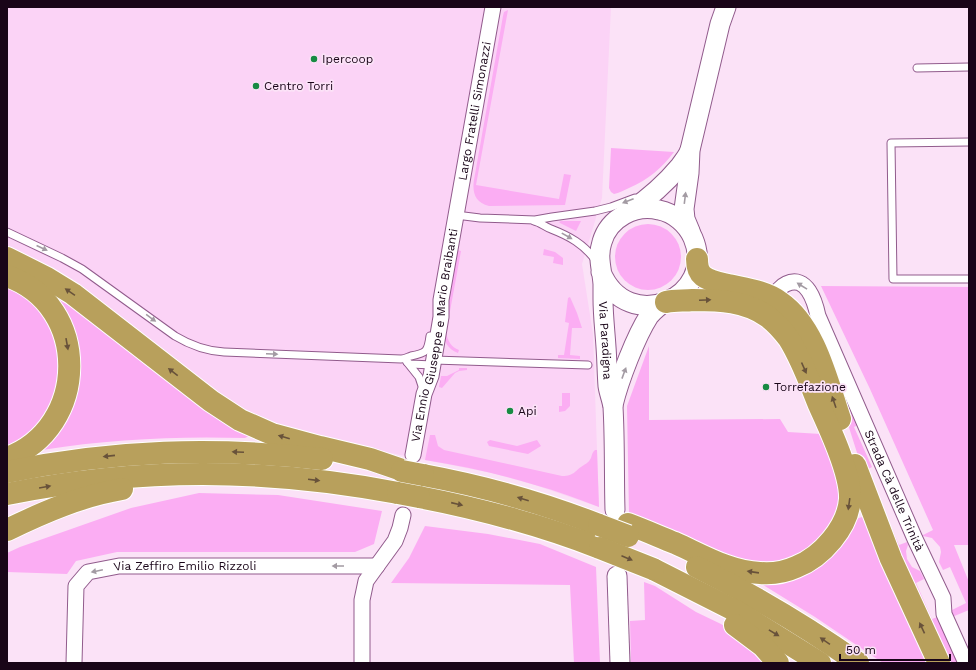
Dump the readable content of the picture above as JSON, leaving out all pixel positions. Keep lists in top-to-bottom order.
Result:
{
  "streets": {
    "street": [
      "Largo Fratelli Simonazzi",
      "Via Ennio Giuseppe e Mario Braibanti",
      "Via Paradigna",
      "Strada Cà delle Trinità",
      "Via Zeffiro Emilio Rizzoli"
    ]
  },
  "crossings": [
    ["Largo Fratelli Simonazzi", "Via Ennio Giuseppe e Mario Braibanti"]
  ],
  "one_way": ["Via Zeffiro Emilio Rizzoli"],
  "places": [
    "Ipercoop",
    "Centro Torri",
    "Torrefazione",
    "Api"
  ],
  "scale_bar": "50 m"
}
